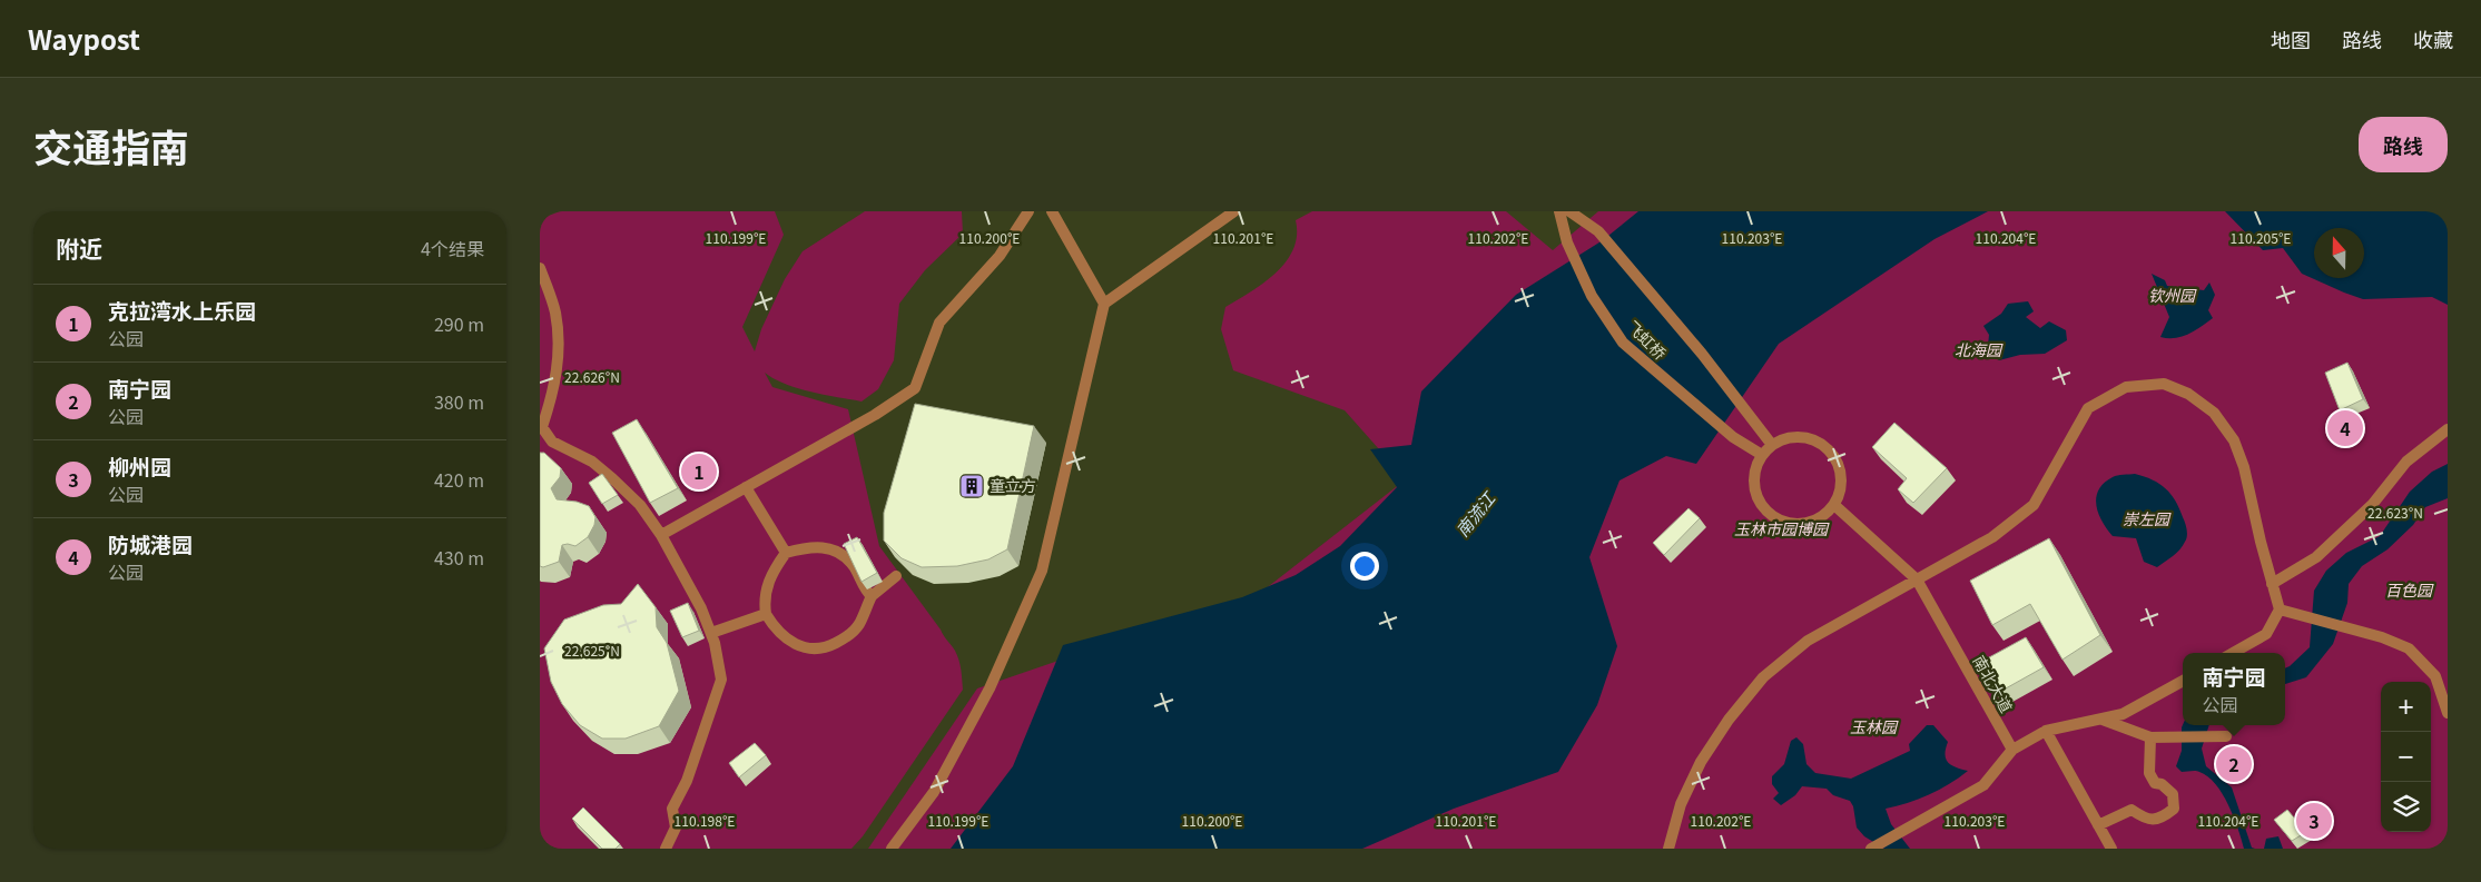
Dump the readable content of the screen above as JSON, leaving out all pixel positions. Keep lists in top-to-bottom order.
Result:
{
  "streets": {
    "street": ["飞虹桥", "南北大道"]
  },
  "crossings": [
    ["飞虹桥", "南北大道"]
  ],
  "water": ["南流江"],
  "parks": [
    "钦州园",
    "北海园",
    "崇左园",
    "玉林市园博园",
    "百色园",
    "玉林园"
  ],
  "places": {
    "building": ["童立方"]
  },
  "north": "top",
  "page": {
    "header": "Waypost",
    "nav": ["地图", "路线", "收藏"],
    "title": "交通指南",
    "buttons": "路线",
    "heading": ["附近", "4个结果"],
    "list": [
      {
        "mark": "1",
        "name": "克拉湾水上乐园",
        "note": "公园",
        "value": "290 m"
      },
      {
        "mark": "2",
        "name": "南宁园",
        "note": "公园",
        "value": "380 m"
      },
      {
        "mark": "3",
        "name": "柳州园",
        "note": "公园",
        "value": "420 m"
      },
      {
        "mark": "4",
        "name": "防城港园",
        "note": "公园",
        "value": "430 m"
      }
    ],
    "pins": [
      "4",
      "1",
      "2",
      "3"
    ],
    "popup": ["南宁园", "公园"],
    "map_buttons": ["+", "−"]
  },
  "coordinates": [
    "110.199°E",
    "110.200°E",
    "110.201°E",
    "110.202°E",
    "110.203°E",
    "110.204°E",
    "110.205°E",
    "22.626°N",
    "22.623°N",
    "22.625°N",
    "110.198°E"
  ]
}
